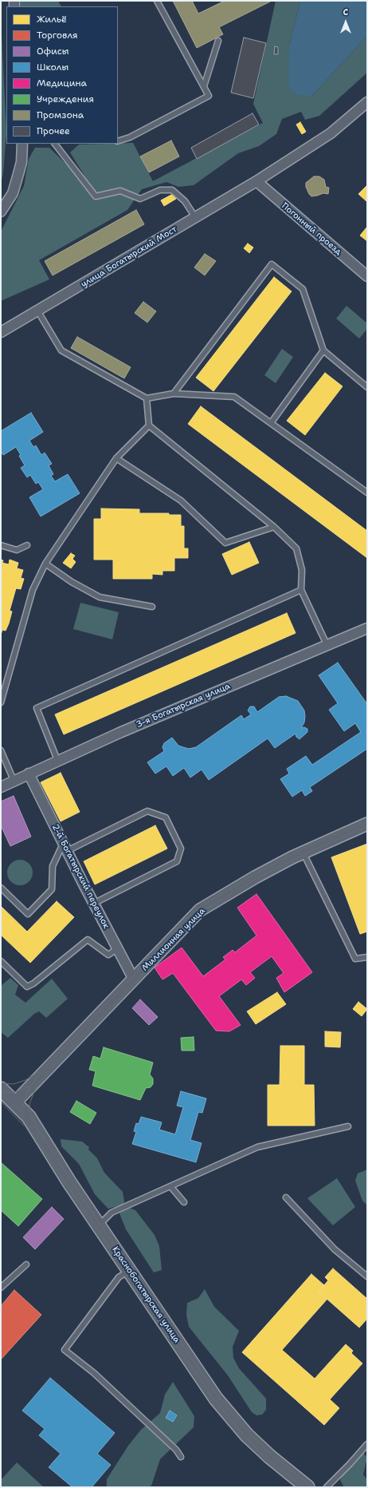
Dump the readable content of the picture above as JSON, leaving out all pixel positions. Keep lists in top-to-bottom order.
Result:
{
  "streets": {
    "main road": ["Краснобогатырская улица"],
    "street": [
      "Погонный проезд",
      "улица Богатырский Мост",
      "3-я Богатырская улица",
      "2-й Богатырский переулок",
      "Миллионная улица"
    ]
  },
  "crossings": [
    ["Погонный проезд", "улица Богатырский Мост"],
    ["3-я Богатырская улица", "2-й Богатырский переулок"],
    ["2-й Богатырский переулок", "Миллионная улица"],
    ["Миллионная улица", "Краснобогатырская улица"]
  ],
  "legend": [
    "Жильё",
    "Торговля",
    "Офисы",
    "Школы",
    "Медицина",
    "Учреждения",
    "Промзона",
    "Прочее"
  ],
  "north": "top"
}
